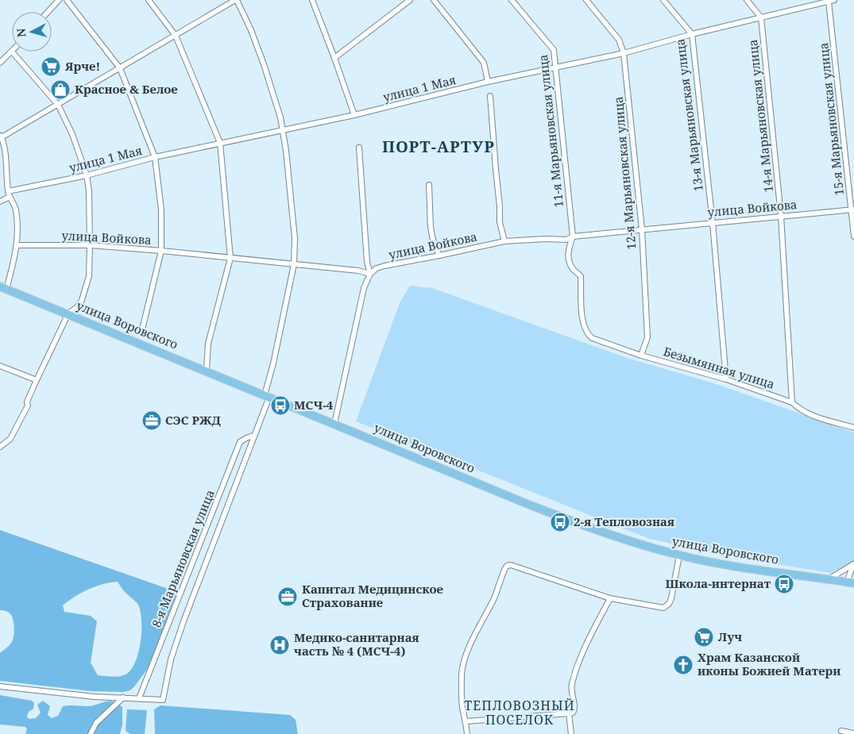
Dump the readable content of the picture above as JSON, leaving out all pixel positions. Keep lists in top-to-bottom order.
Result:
{
  "streets": {
    "main road": ["улица Воровского"],
    "street": [
      "улица 1 Мая",
      "13-я Марьяновская улица",
      "14-я Марьяновская улица",
      "15-я Марьяновская улица",
      "11-я Марьяновская улица",
      "12-я Марьяновская улица",
      "улица Войкова",
      "Безымянная улица",
      "8-я Марьяновская улица"
    ]
  },
  "crossings": [
    ["улица 1 Мая", "13-я Марьяновская улица"],
    ["улица 1 Мая", "14-я Марьяновская улица"],
    ["улица 1 Мая", "15-я Марьяновская улица"],
    ["улица 1 Мая", "11-я Марьяновская улица"],
    ["улица 1 Мая", "12-я Марьяновская улица"],
    ["улица 1 Мая", "8-я Марьяновская улица"],
    ["13-я Марьяновская улица", "улица Войкова"],
    ["13-я Марьяновская улица", "Безымянная улица"],
    ["14-я Марьяновская улица", "улица Войкова"],
    ["14-я Марьяновская улица", "Безымянная улица"],
    ["15-я Марьяновская улица", "улица Войкова"],
    ["11-я Марьяновская улица", "улица Войкова"],
    ["11-я Марьяновская улица", "Безымянная улица"],
    ["12-я Марьяновская улица", "улица Войкова"],
    ["12-я Марьяновская улица", "Безымянная улица"],
    ["улица Войкова", "8-я Марьяновская улица"],
    ["улица Воровского", "8-я Марьяновская улица"]
  ],
  "districts": ["ПОРТ-АРТУР", "ТЕПЛОВОЗНЫЙ ПОСЕЛОК"],
  "places": {
    "supermarket": ["Ярче!", "Луч"],
    "shop": ["Красное & Белое"],
    "bus stop": ["МСЧ-4", "2-я Тепловозная", "Школа-интернат"],
    "office": ["СЭС РЖД", "Капитал Медицинское Страхование"],
    "hospital": ["Медико-санитарная часть № 4 (МСЧ-4)"],
    "church": ["Храм Казанской иконы Божией Матери"]
  },
  "north": "left"
}
